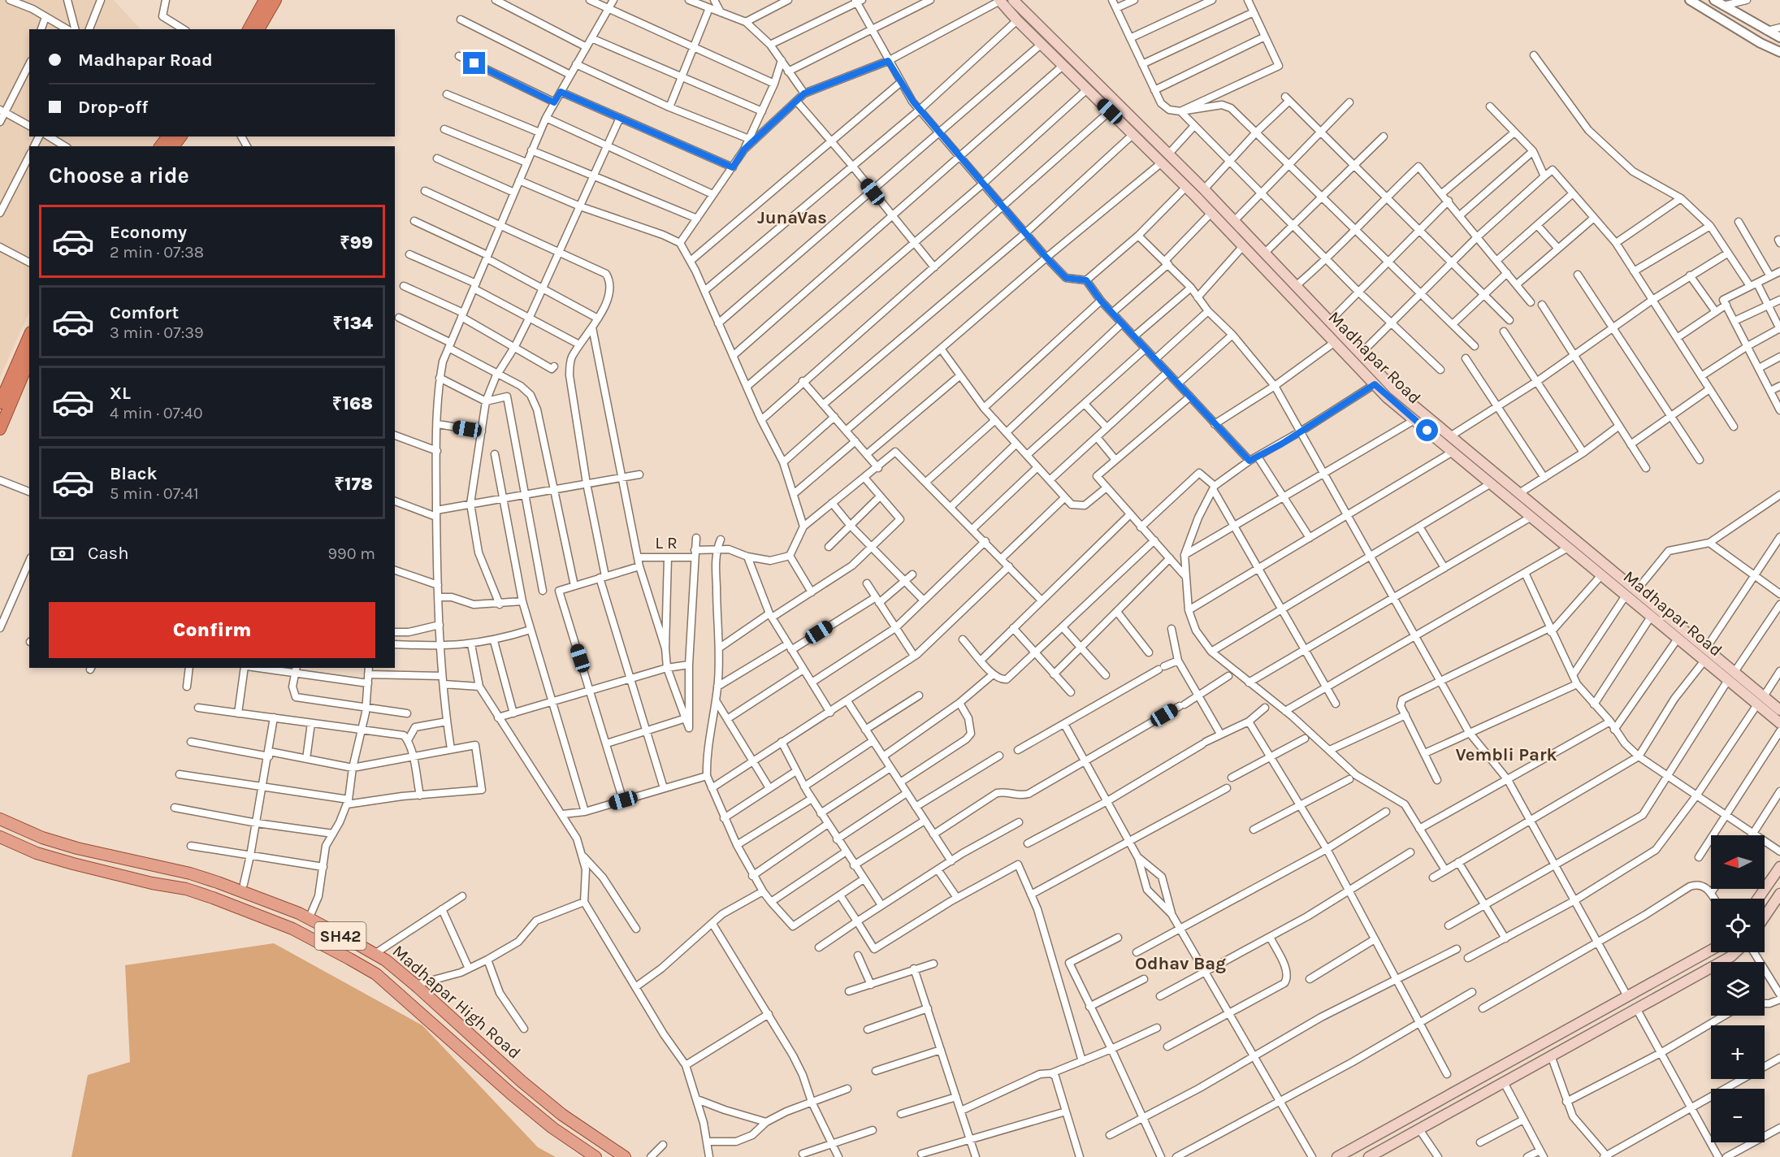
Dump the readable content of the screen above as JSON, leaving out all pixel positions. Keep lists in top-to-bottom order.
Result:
{
  "streets": {
    "main road": ["Madhapar Road", "SH42", "Madhapar High Road"],
    "street": ["L R"]
  },
  "districts": ["JunaVas", "Vembli Park", "Odhav Bag"],
  "north": "left",
  "page": {
    "banner": ["Madhapar Road", "Drop-off"],
    "heading": "Choose a ride",
    "list": [
      {
        "name": "Economy",
        "note": "2 min · 07:38",
        "value": "₹99"
      },
      {
        "name": "Comfort",
        "note": "3 min · 07:39",
        "value": "₹134"
      },
      {
        "name": "XL",
        "note": "4 min · 07:40",
        "value": "₹168"
      },
      {
        "name": "Black",
        "note": "5 min · 07:41",
        "value": "₹178"
      }
    ],
    "pay": ["Cash", "990 m"],
    "buttons": "Confirm",
    "map_buttons": ["+", "−"]
  }
}
